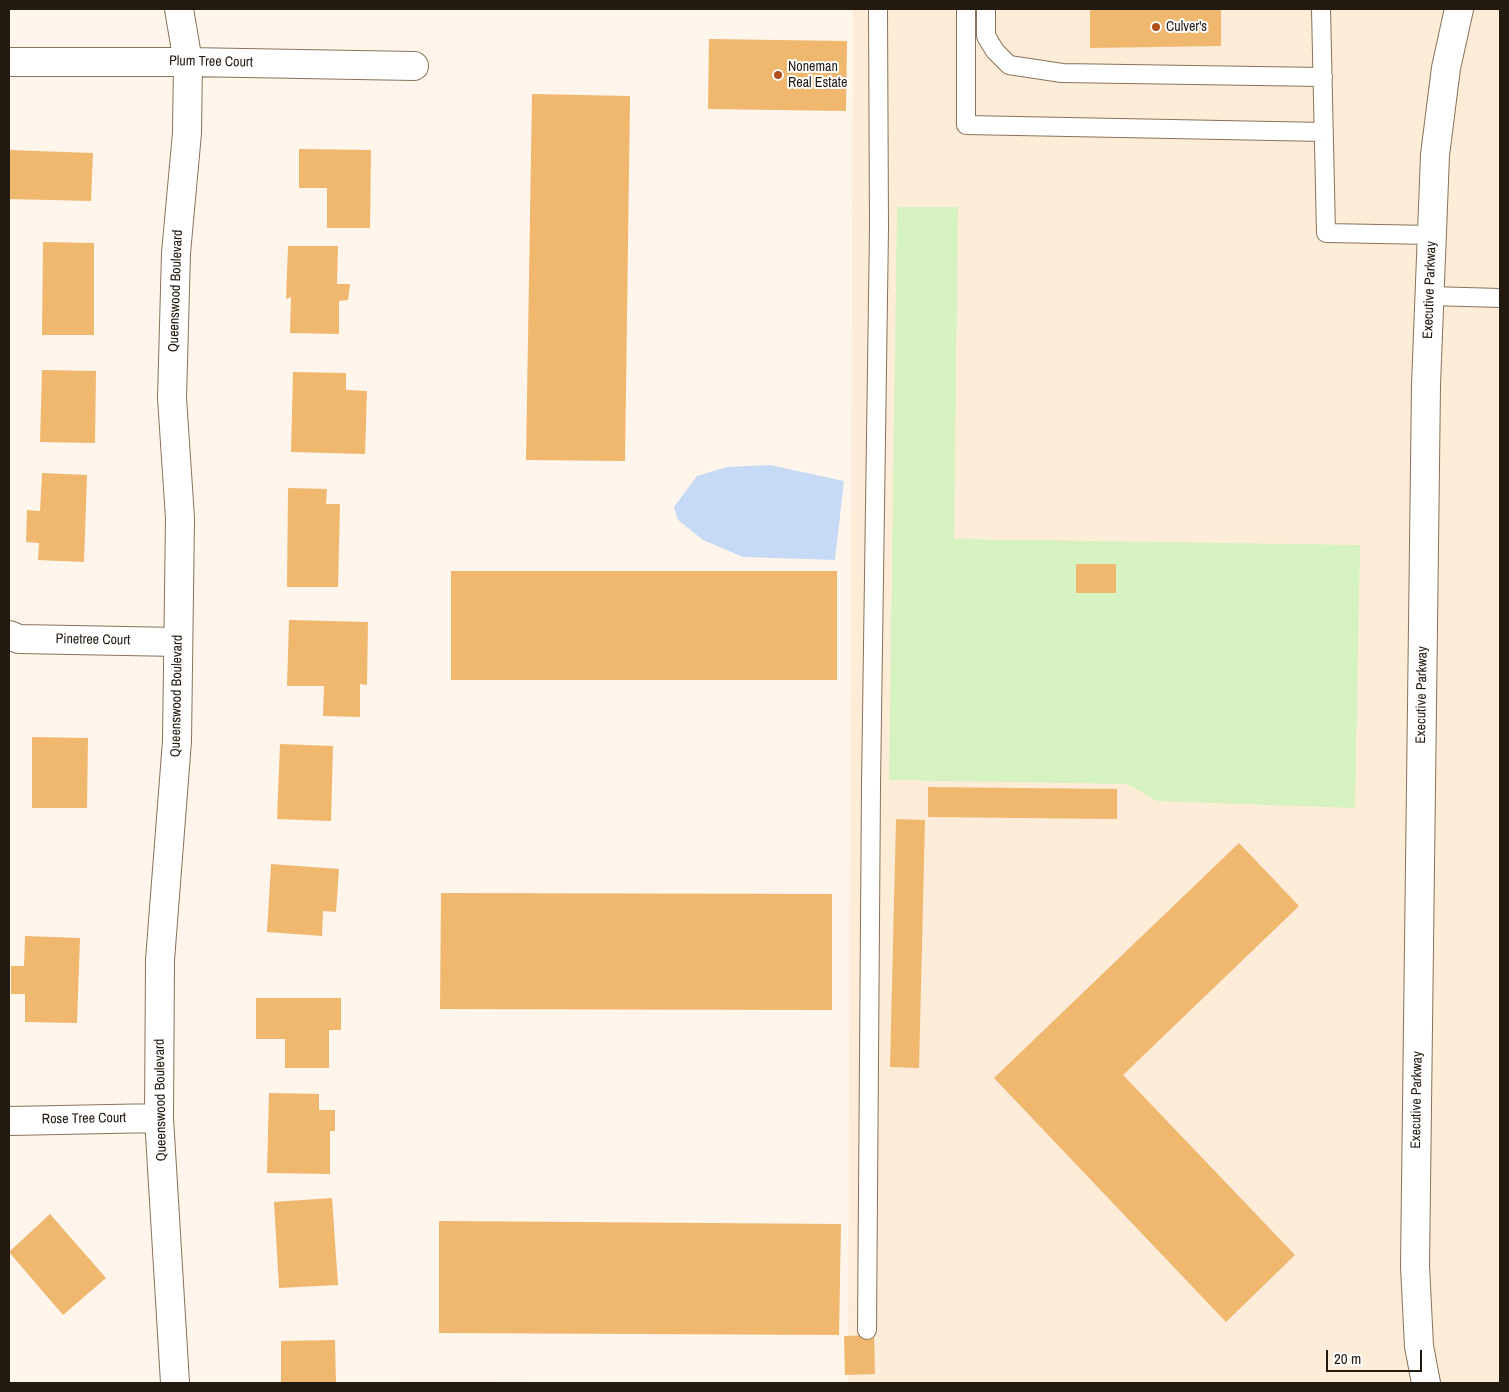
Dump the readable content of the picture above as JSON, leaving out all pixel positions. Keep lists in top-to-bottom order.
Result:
{
  "streets": {
    "street": [
      "Plum Tree Court",
      "Executive Parkway",
      "Queenswood Boulevard",
      "Pinetree Court",
      "Rose Tree Court"
    ]
  },
  "crossings": [
    ["Plum Tree Court", "Queenswood Boulevard"],
    ["Queenswood Boulevard", "Pinetree Court"],
    ["Queenswood Boulevard", "Rose Tree Court"]
  ],
  "places": ["Culver's", "Noneman Real Estate"],
  "scale_bar": "20 m"
}
